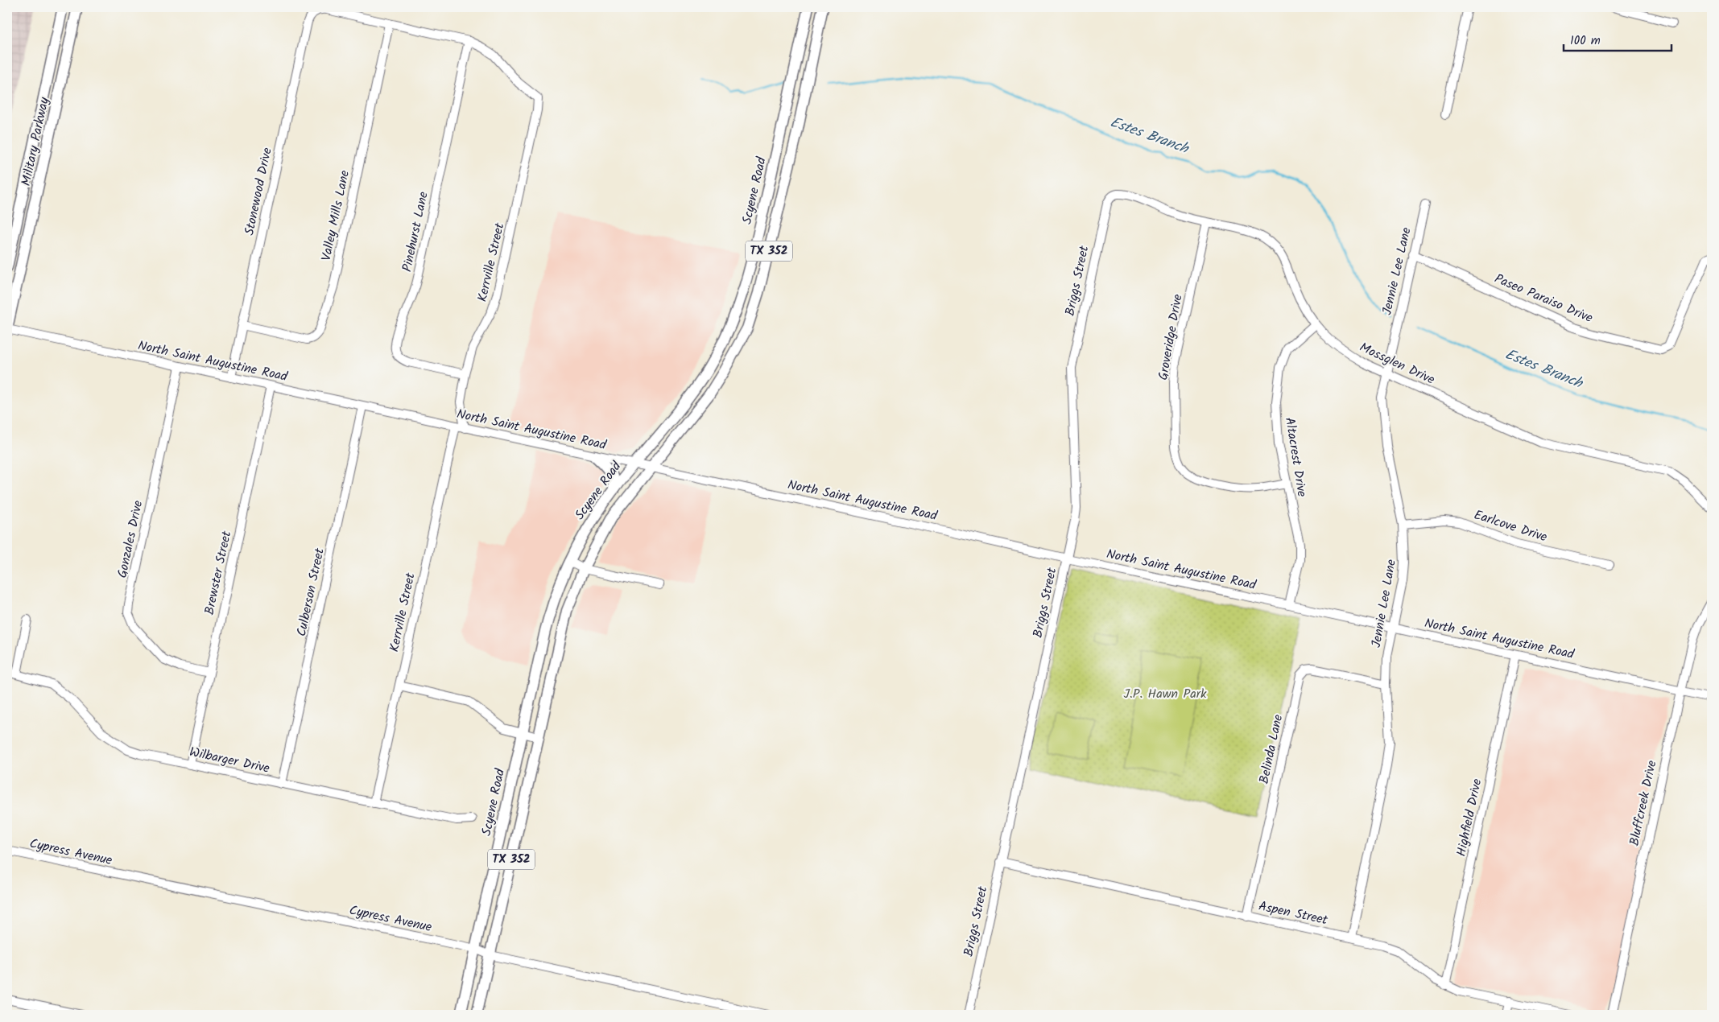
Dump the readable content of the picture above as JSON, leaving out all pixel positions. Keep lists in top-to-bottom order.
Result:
{
  "streets": {
    "main road": ["Military Parkway", "Scyene Road", "TX 352"],
    "street": [
      "Stonewood Drive",
      "Valley Mills Lane",
      "Pinehurst Lane",
      "Kerrville Street",
      "Jennie Lee Lane",
      "Briggs Street",
      "Paseo Paraiso Drive",
      "Groveridge Drive",
      "North Saint Augustine Road",
      "Mossglen Drive",
      "Altacrest Drive",
      "Earlcove Drive",
      "Gonzales Drive",
      "Brewster Street",
      "Culberson Street",
      "Belinda Lane",
      "Wilbarger Drive",
      "Bluffcreek Drive",
      "Highfield Drive",
      "Cypress Avenue",
      "Aspen Street"
    ]
  },
  "crossings": [
    ["Military Parkway", "North Saint Augustine Road"],
    ["Scyene Road", "North Saint Augustine Road"],
    ["Scyene Road", "Cypress Avenue"],
    ["Stonewood Drive", "Valley Mills Lane"],
    ["Stonewood Drive", "North Saint Augustine Road"],
    ["Pinehurst Lane", "Kerrville Street"],
    ["Kerrville Street", "North Saint Augustine Road"],
    ["Kerrville Street", "Wilbarger Drive"],
    ["Jennie Lee Lane", "Paseo Paraiso Drive"],
    ["Jennie Lee Lane", "North Saint Augustine Road"],
    ["Jennie Lee Lane", "Mossglen Drive"],
    ["Jennie Lee Lane", "Earlcove Drive"],
    ["Jennie Lee Lane", "Belinda Lane"],
    ["Jennie Lee Lane", "Aspen Street"],
    ["Briggs Street", "North Saint Augustine Road"],
    ["Briggs Street", "Mossglen Drive"],
    ["Briggs Street", "Aspen Street"],
    ["Groveridge Drive", "Mossglen Drive"],
    ["Groveridge Drive", "Altacrest Drive"],
    ["North Saint Augustine Road", "Altacrest Drive"],
    ["North Saint Augustine Road", "Gonzales Drive"],
    ["North Saint Augustine Road", "Brewster Street"],
    ["North Saint Augustine Road", "Culberson Street"],
    ["North Saint Augustine Road", "Bluffcreek Drive"],
    ["North Saint Augustine Road", "Highfield Drive"],
    ["Mossglen Drive", "Altacrest Drive"],
    ["Gonzales Drive", "Brewster Street"],
    ["Brewster Street", "Wilbarger Drive"],
    ["Culberson Street", "Wilbarger Drive"],
    ["Belinda Lane", "Aspen Street"],
    ["Highfield Drive", "Aspen Street"]
  ],
  "water": ["Estes Branch"],
  "parks": ["J.P. Hawn Park"],
  "scale_bar": "100 m"
}
